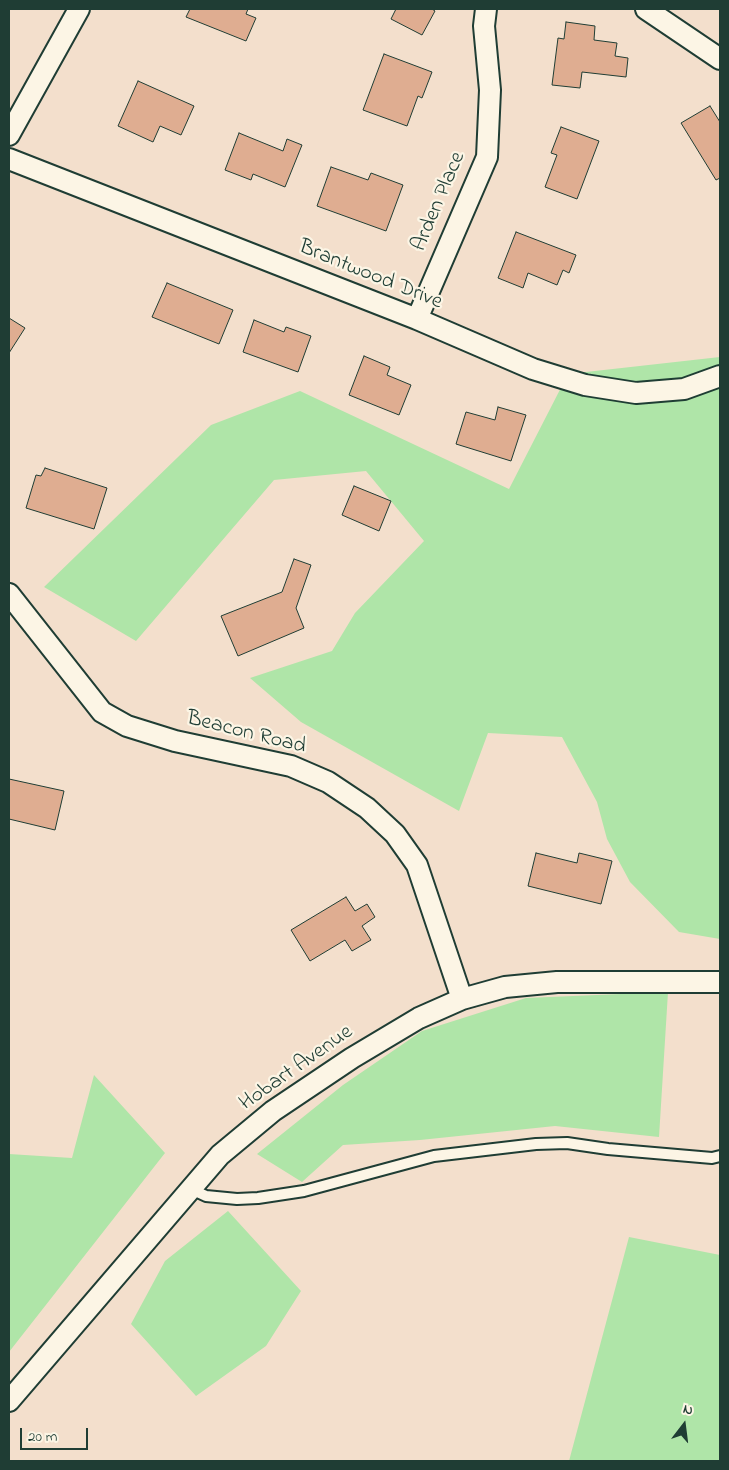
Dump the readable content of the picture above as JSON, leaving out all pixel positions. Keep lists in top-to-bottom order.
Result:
{
  "streets": {
    "street": [
      "Arden Place",
      "Brantwood Drive",
      "Beacon Road",
      "Hobart Avenue"
    ]
  },
  "crossings": [
    ["Arden Place", "Brantwood Drive"],
    ["Beacon Road", "Hobart Avenue"]
  ],
  "scale_bar": "20 m",
  "north": "top"
}
